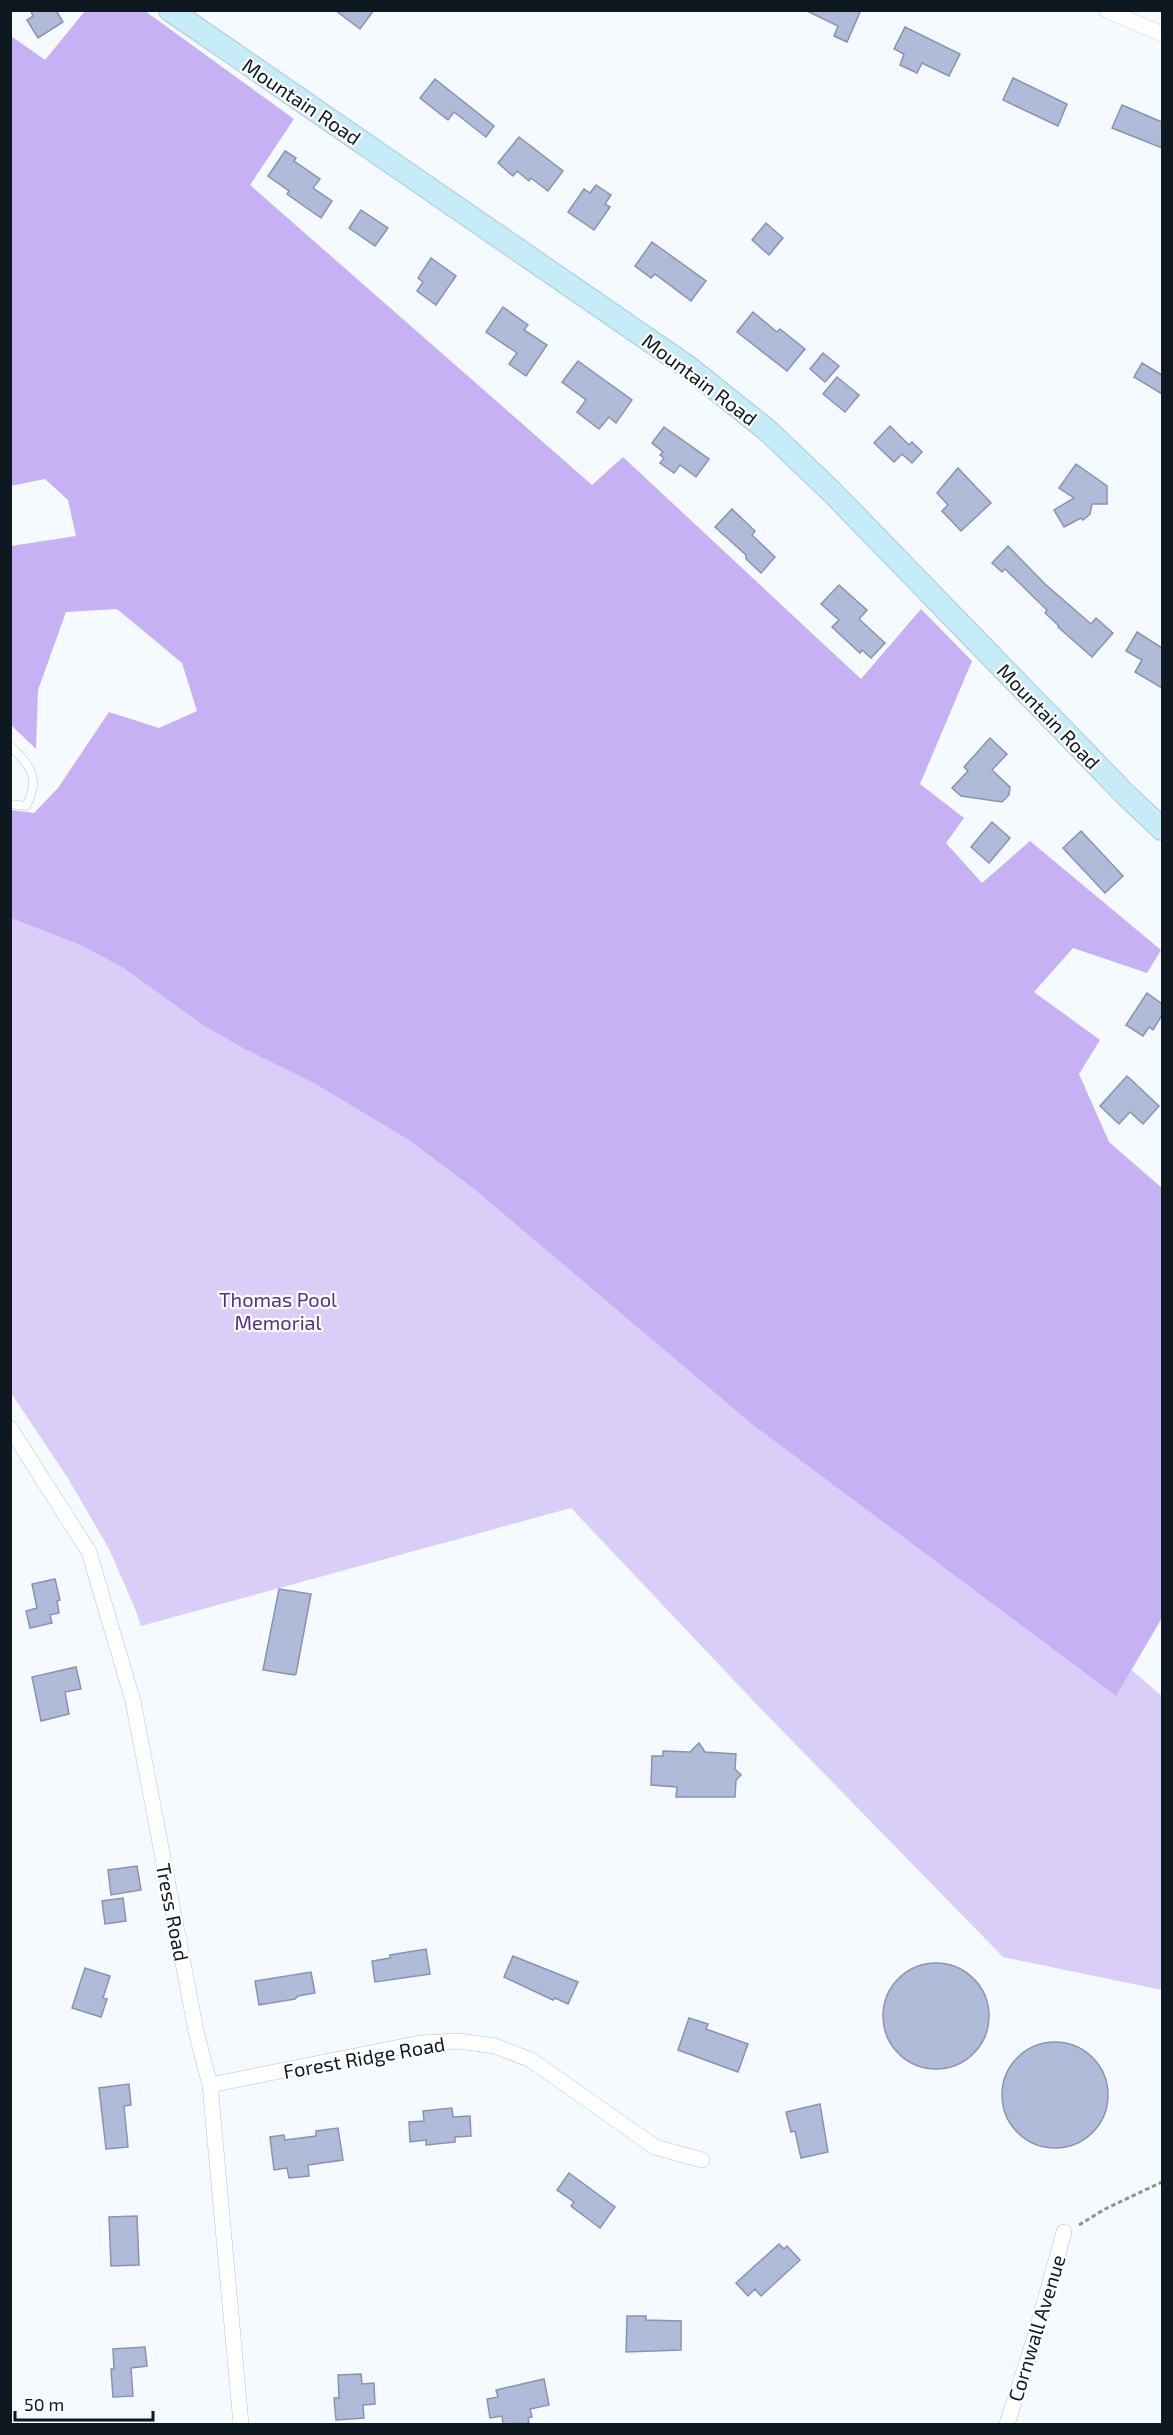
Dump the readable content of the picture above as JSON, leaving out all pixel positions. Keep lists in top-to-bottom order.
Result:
{
  "streets": {
    "main road": ["Mountain Road"],
    "street": ["Tress Road", "Forest Ridge Road", "Cornwall Avenue"]
  },
  "crossings": [
    ["Tress Road", "Forest Ridge Road"]
  ],
  "parks": ["Thomas Pool Memorial"],
  "scale_bar": "50 m"
}
